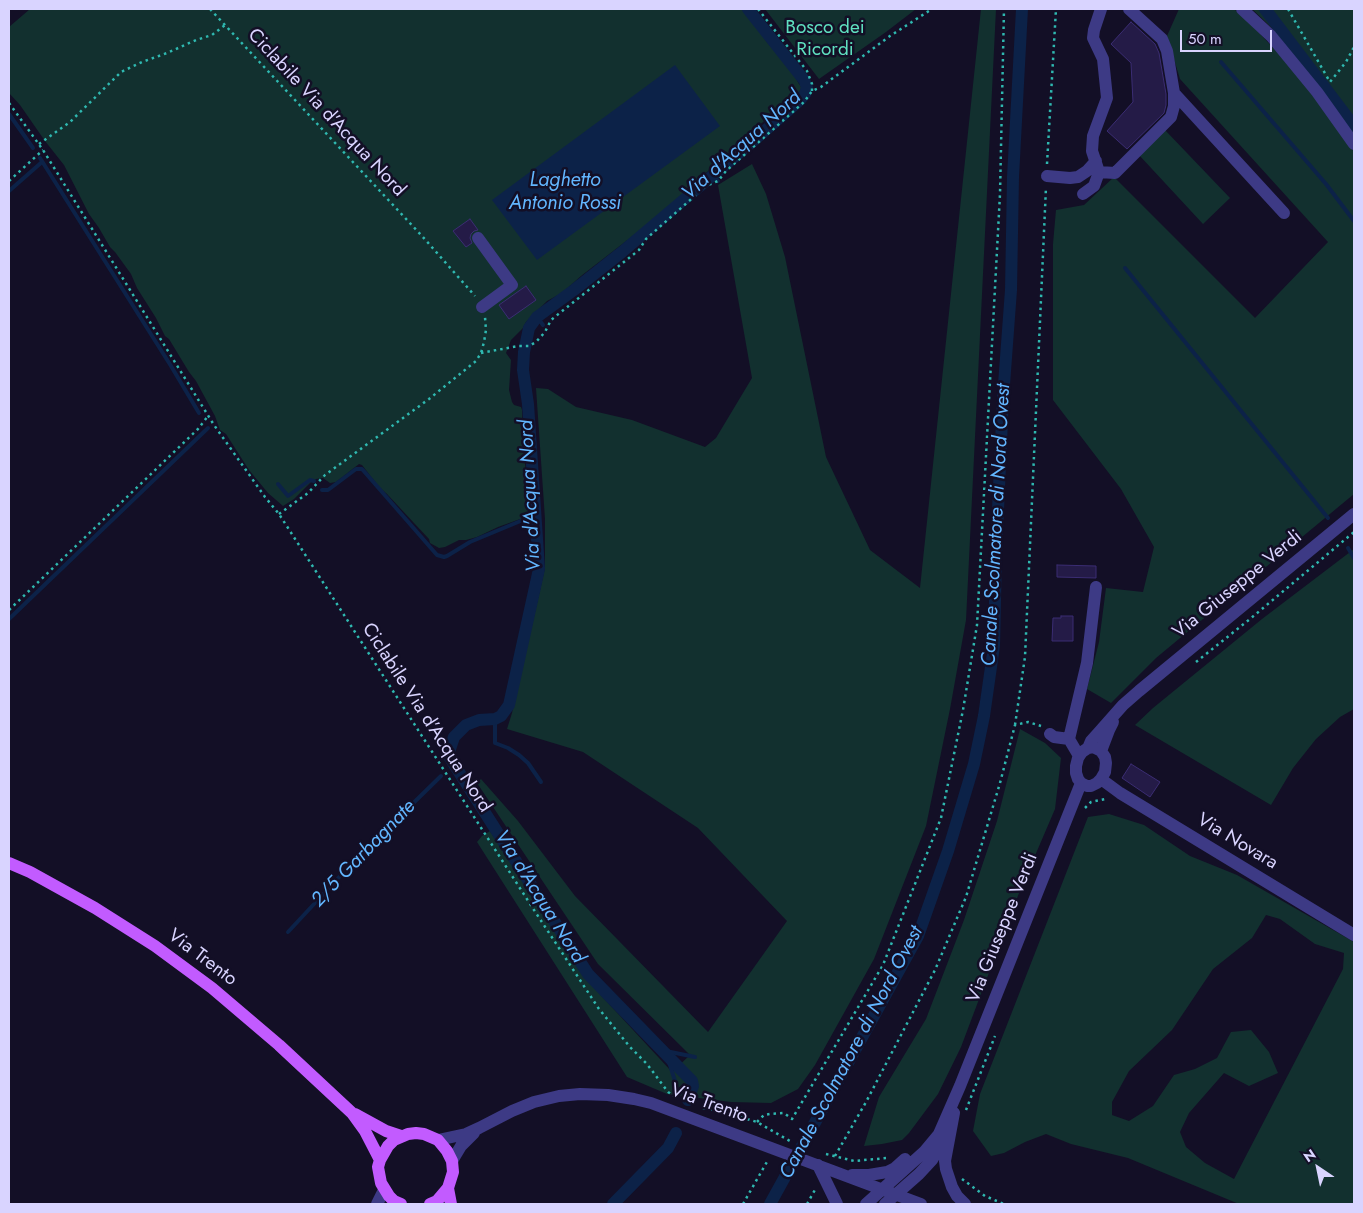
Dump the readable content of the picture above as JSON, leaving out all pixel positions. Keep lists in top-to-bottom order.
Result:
{
  "streets": {
    "main road": ["Via Trento"],
    "street": ["Via Giuseppe Verdi", "Via Novara"],
    "path": ["Ciclabile Via d’Acqua Nord"]
  },
  "crossings": [
    ["Via Giuseppe Verdi", "Via Novara"],
    ["Via Giuseppe Verdi", "Via Trento"]
  ],
  "water": [
    "Via d'Acqua Nord",
    "Laghetto Antonio Rossi",
    "Canale Scolmatore di Nord Ovest",
    "2/5 Garbagnate"
  ],
  "parks": ["Bosco dei Ricordi"],
  "scale_bar": "50 m",
  "north": "top left"
}
